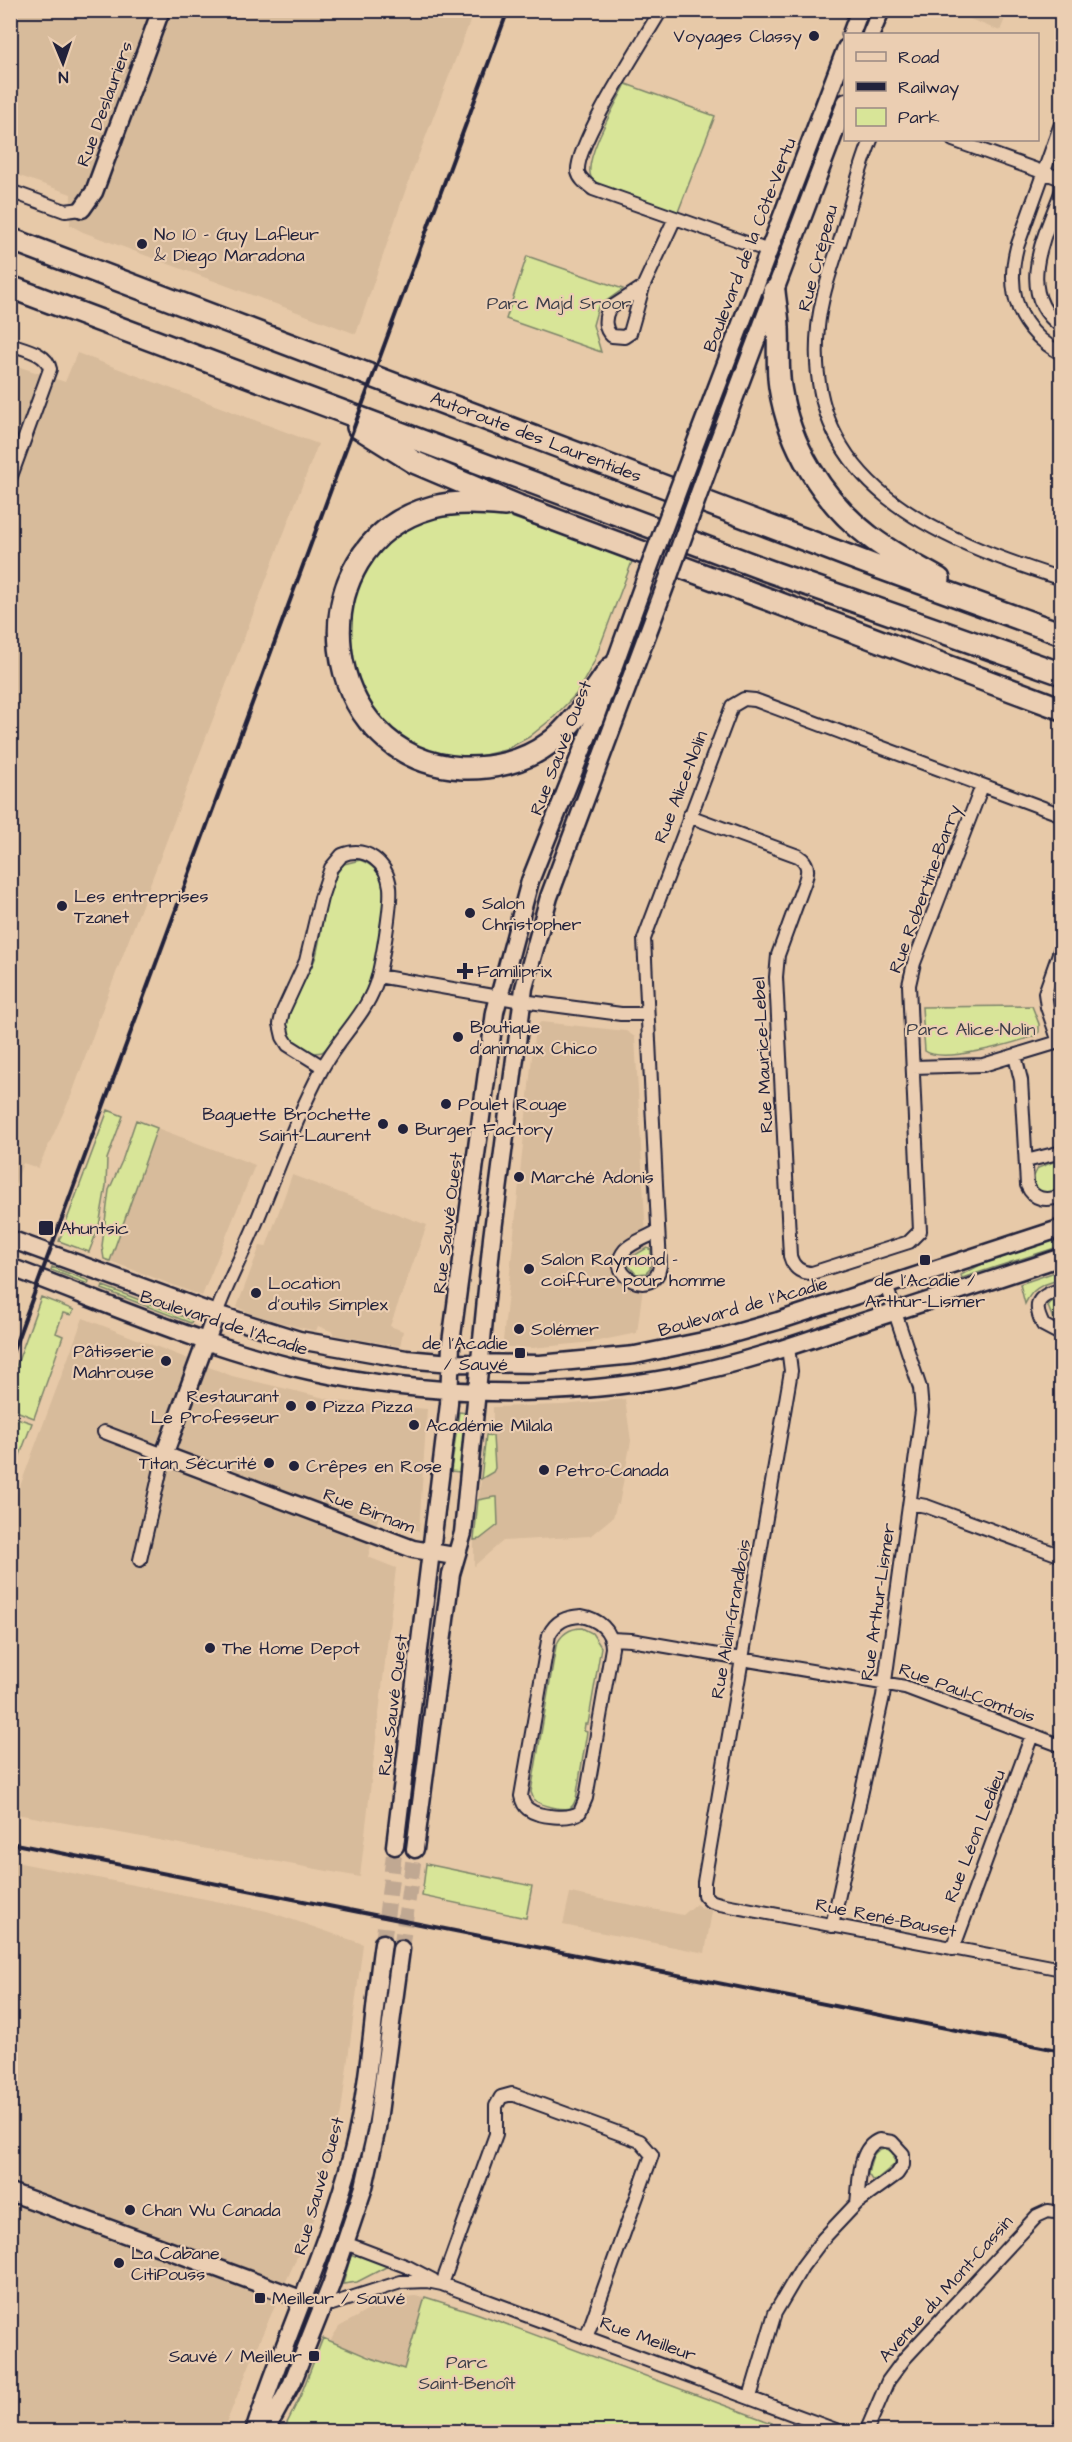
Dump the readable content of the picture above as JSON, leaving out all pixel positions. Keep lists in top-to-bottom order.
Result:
{
  "streets": {
    "highway": ["Autoroute des Laurentides"],
    "main road": [
      "Rue Deslauriers",
      "Boulevard de la Côte-Vertu",
      "Rue Sauvé Ouest",
      "Boulevard de l'Acadie",
      "Rue Birnam",
      "Rue Meilleur"
    ],
    "street": [
      "Rue Crépeau",
      "Rue Alice-Nolin",
      "Rue Robertine-Barry",
      "Rue Maurice-Lebel",
      "Rue Arthur-Lismer",
      "Rue Alain-Grandbois",
      "Rue Paul-Comtois",
      "Rue Léon Ledieu",
      "Rue René-Bauset",
      "Avenue du Mont-Cassin"
    ]
  },
  "crossings": [
    ["Boulevard de la Côte-Vertu", "Rue Sauvé Ouest"],
    ["Rue Sauvé Ouest", "Boulevard de l'Acadie"],
    ["Rue Sauvé Ouest", "Rue Birnam"],
    ["Rue Sauvé Ouest", "Rue Meilleur"],
    ["Rue Alice-Nolin", "Rue Robertine-Barry"],
    ["Rue Alice-Nolin", "Rue Maurice-Lebel"],
    ["Rue Robertine-Barry", "Rue Maurice-Lebel"],
    ["Boulevard de l'Acadie", "Rue Arthur-Lismer"],
    ["Boulevard de l'Acadie", "Rue Alain-Grandbois"],
    ["Rue Arthur-Lismer", "Rue Paul-Comtois"],
    ["Rue Arthur-Lismer", "Rue René-Bauset"],
    ["Rue Alain-Grandbois", "Rue Paul-Comtois"],
    ["Rue Alain-Grandbois", "Rue René-Bauset"],
    ["Rue Paul-Comtois", "Rue Léon Ledieu"],
    ["Rue Léon Ledieu", "Rue René-Bauset"]
  ],
  "parks": ["Parc Majd Sroor", "Parc Alice-Nolin", "Parc Saint-Benoît"],
  "places": {
    "other": [
      "Voyages Classy",
      "No 10 - Guy Lafleur & Diego Maradona",
      "Les entreprises Tzanet",
      "Salon Christopher",
      "Boutique d'animaux Chico",
      "Poulet Rouge",
      "Baguette Brochette Saint-Laurent",
      "Burger Factory",
      "Marché Adonis",
      "Salon Raymond - coiffure pour homme",
      "Location d'outils Simplex",
      "Solémer",
      "Pâtisserie Mahrouse",
      "Restaurant Le Professeur",
      "Pizza Pizza",
      "Académie Milala",
      "Titan Sécurité",
      "Crêpes en Rose",
      "Petro-Canada",
      "The Home Depot",
      "Chan Wu Canada",
      "La Cabane CitiPouss"
    ],
    "health": ["Familiprix"],
    "transit": [
      "Ahuntsic",
      "de l'Acadie / Arthur-Lismer",
      "de l'Acadie / Sauvé",
      "Meilleur / Sauvé",
      "Sauvé / Meilleur"
    ]
  },
  "legend": ["Road", "Railway", "Park"],
  "north": "bottom"
}
